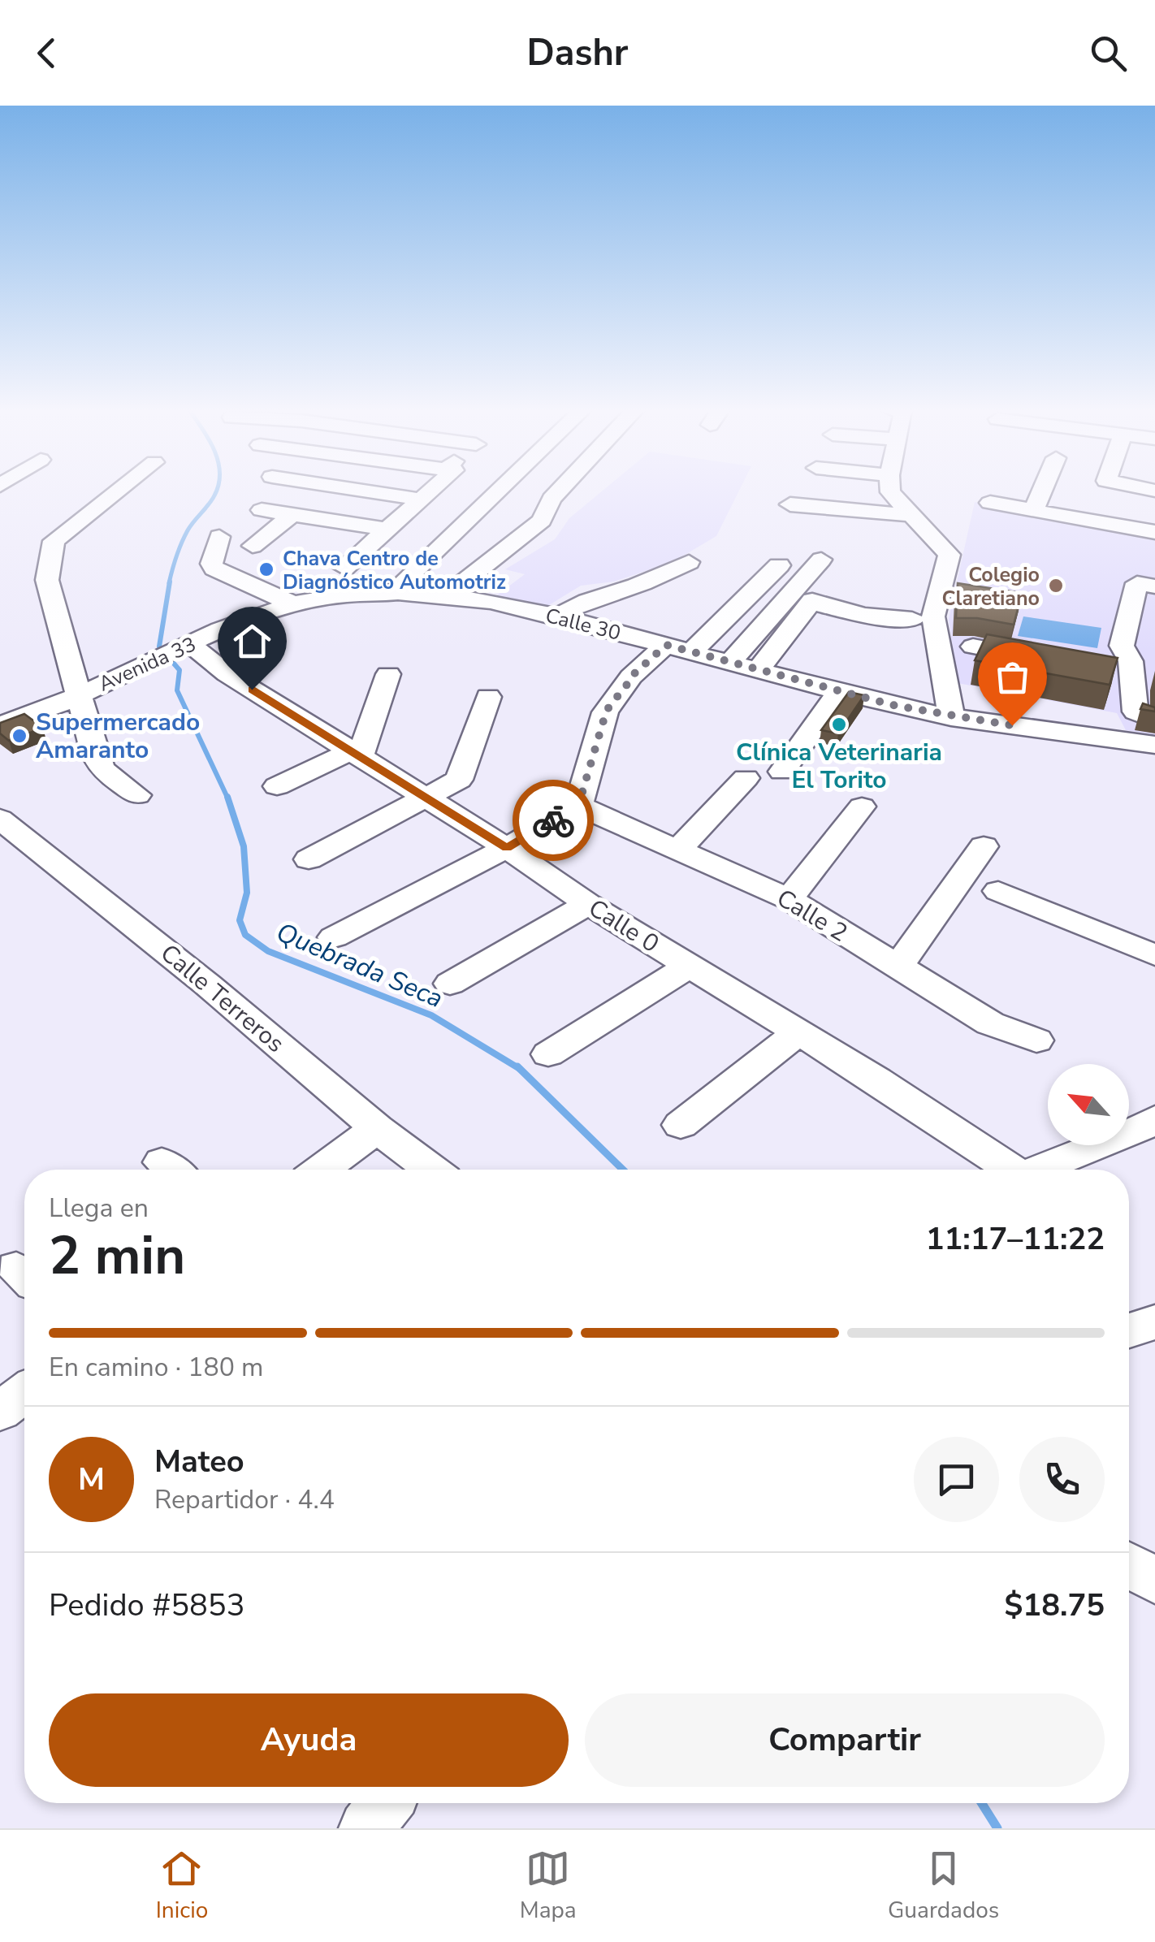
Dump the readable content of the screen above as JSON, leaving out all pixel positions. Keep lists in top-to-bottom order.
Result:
{
  "streets": {
    "street": [
      "Calle 30",
      "Avenida 33",
      "Calle 2",
      "Calle 0",
      "Calle Terreros"
    ]
  },
  "crossings": [
    ["Calle 30", "Avenida 33"],
    ["Avenida 33", "Calle 0"]
  ],
  "water": ["Quebrada Seca"],
  "places": [
    "Chava Centro de Diagnóstico Automotriz",
    "Colegio Claretiano",
    "Clínica Veterinaria El Torito",
    "Supermercado Amaranto"
  ],
  "north": "top left",
  "page": {
    "header": "Dashr",
    "heading": ["2 min", "Llega en", "11:17–11:22"],
    "panel": [
      "Mateo",
      "Repartidor · 4.4",
      "Pedido #5853",
      "$18.75"
    ],
    "bar": "En camino · 180 m",
    "round": "M",
    "buttons": ["Ayuda", "Compartir"],
    "tabs": ["Inicio", "Mapa", "Guardados"]
  }
}
